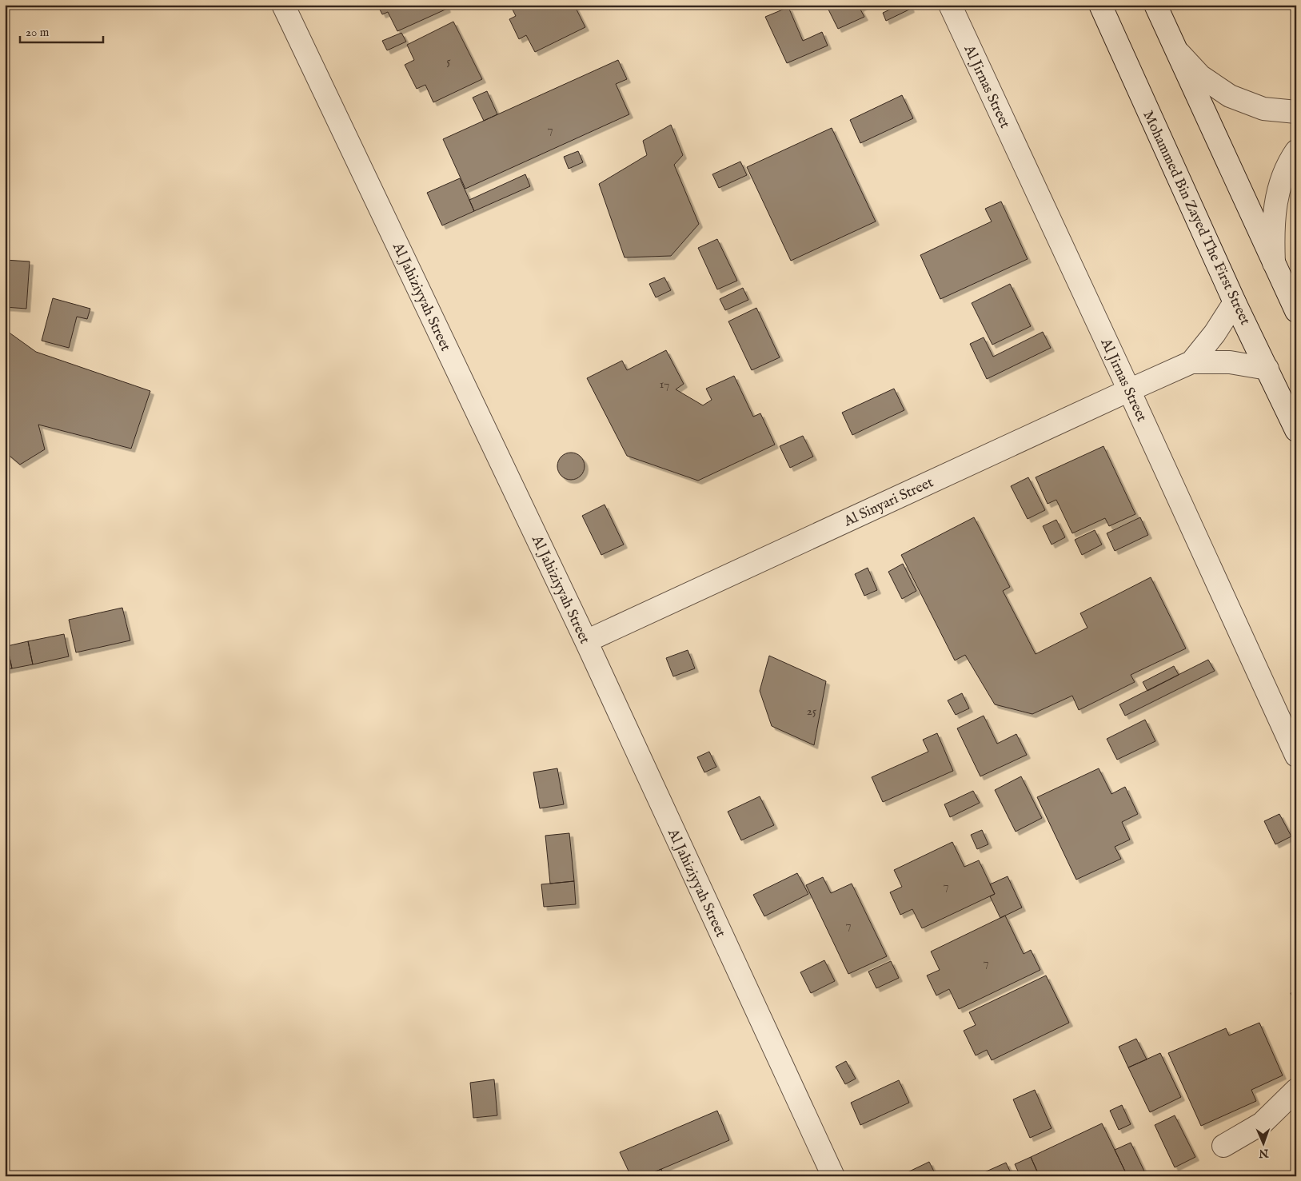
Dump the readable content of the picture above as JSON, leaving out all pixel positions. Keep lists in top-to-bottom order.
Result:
{
  "streets": {
    "street": [
      "Al Jirnas Street",
      "Mohammed Bin Zayed The First Street",
      "Al Jahiziyyah Street",
      "Al Sinyari Street"
    ]
  },
  "crossings": [
    ["Al Jirnas Street", "Al Sinyari Street"],
    ["Mohammed Bin Zayed The First Street", "Al Sinyari Street"],
    ["Al Jahiziyyah Street", "Al Sinyari Street"]
  ],
  "house_numbers": [
    "5",
    "7",
    "17",
    "25",
    "7",
    "7",
    "7"
  ],
  "scale_bar": "20 m",
  "north": "bottom"
}
